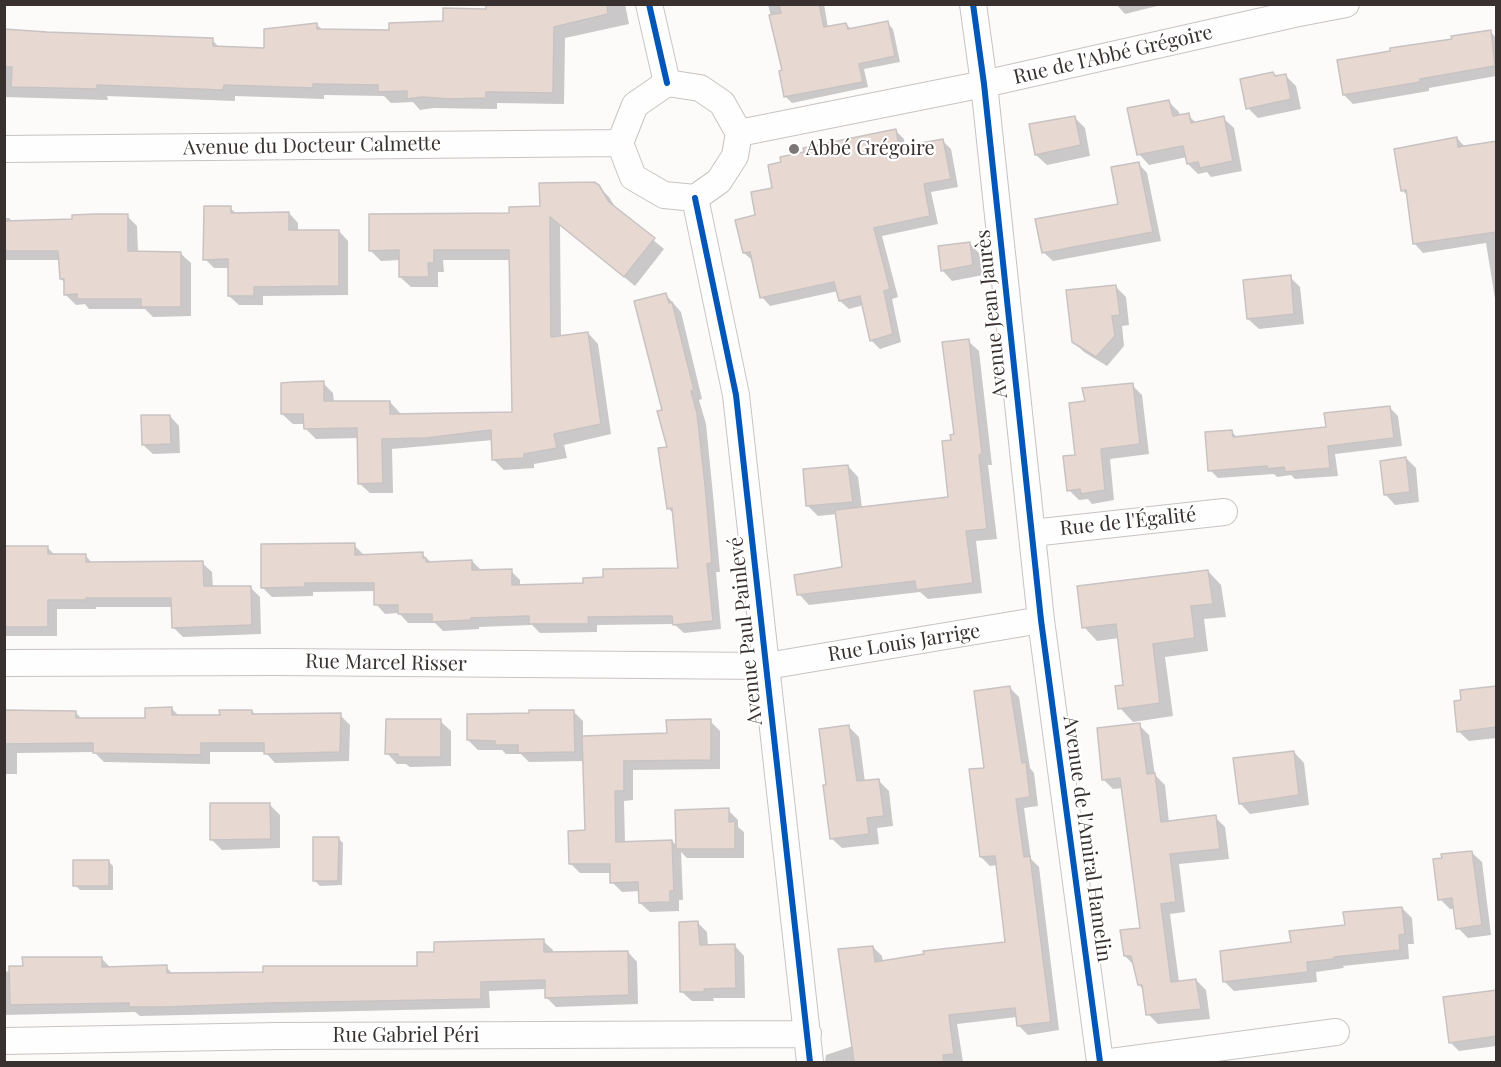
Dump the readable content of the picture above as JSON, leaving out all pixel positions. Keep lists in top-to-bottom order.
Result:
{
  "streets": {
    "street": [
      "Rue de l'Abbé Grégoire",
      "Avenue du Docteur Calmette",
      "Avenue Jean Jaurès",
      "Rue de l'Égalité",
      "Avenue Paul Painlevé",
      "Rue Louis Jarrige",
      "Rue Marcel Risser",
      "Avenue de l'Amiral Hamelin",
      "Rue Gabriel Péri"
    ]
  },
  "crossings": [
    ["Rue de l'Abbé Grégoire", "Avenue du Docteur Calmette"],
    ["Rue de l'Abbé Grégoire", "Avenue Jean Jaurès"],
    ["Rue de l'Abbé Grégoire", "Avenue Paul Painlevé"],
    ["Avenue du Docteur Calmette", "Avenue Paul Painlevé"],
    ["Avenue Jean Jaurès", "Rue de l'Égalité"],
    ["Avenue Jean Jaurès", "Rue Louis Jarrige"],
    ["Avenue Jean Jaurès", "Avenue de l'Amiral Hamelin"],
    ["Avenue Paul Painlevé", "Rue Louis Jarrige"],
    ["Avenue Paul Painlevé", "Rue Marcel Risser"],
    ["Avenue Paul Painlevé", "Rue Gabriel Péri"],
    ["Rue Louis Jarrige", "Rue Marcel Risser"],
    ["Rue Louis Jarrige", "Avenue de l'Amiral Hamelin"]
  ],
  "places": ["Abbé Grégoire"]
}
